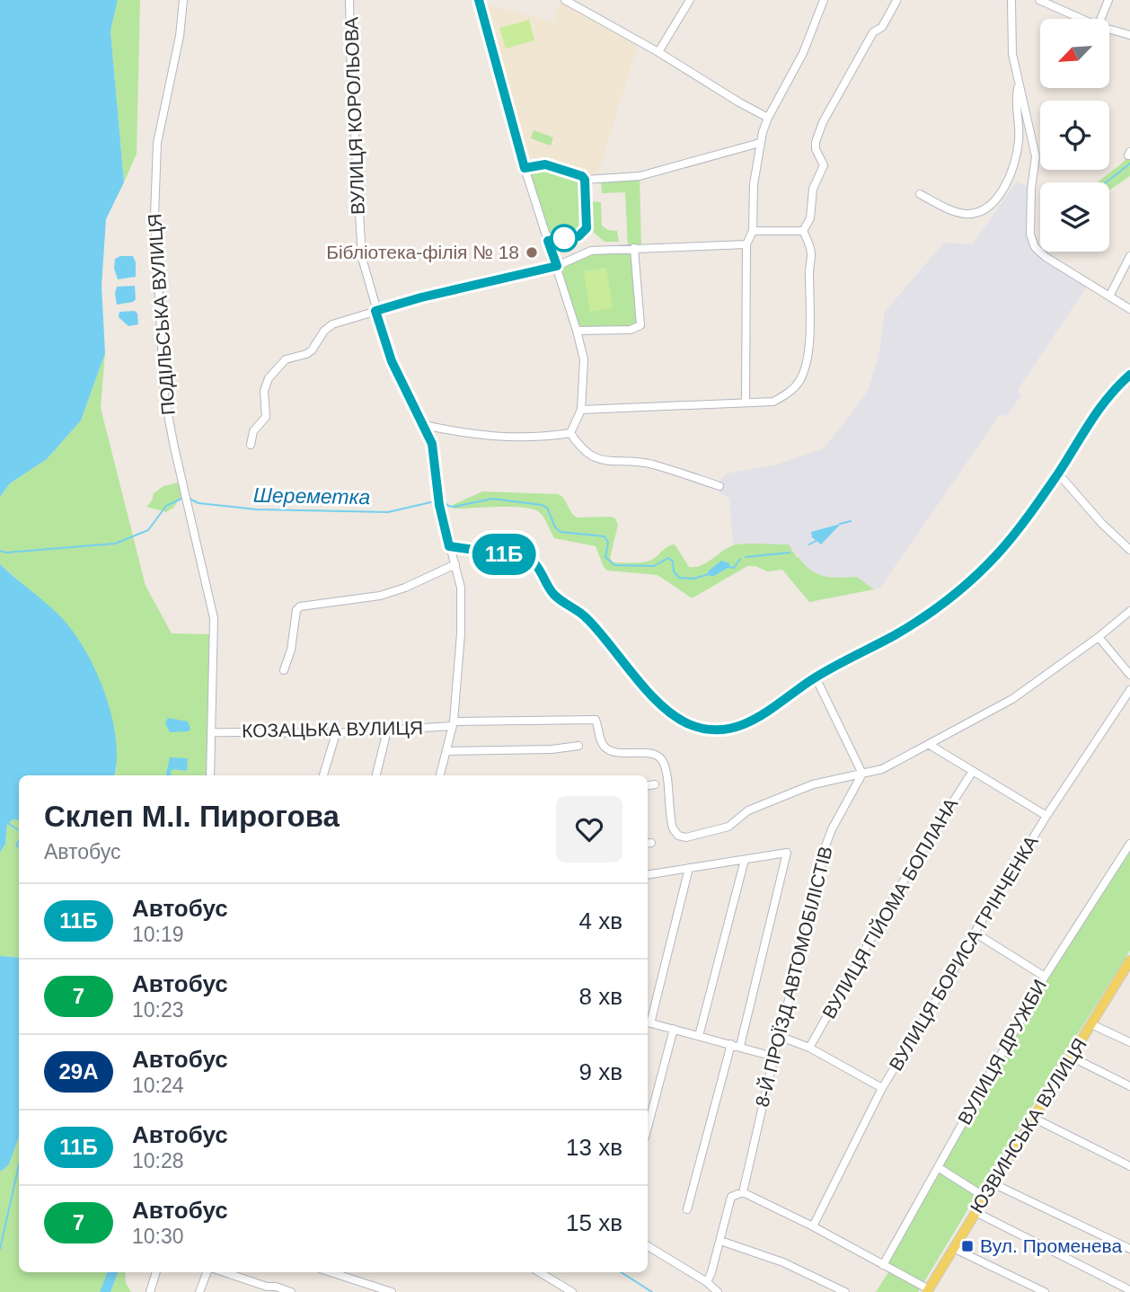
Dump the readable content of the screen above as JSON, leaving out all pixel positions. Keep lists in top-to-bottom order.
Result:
{
  "streets": {
    "main road": ["ЮЗВИНСЬКА ВУЛИЦЯ"],
    "street": [
      "ВУЛИЦЯ КОРОЛЬОВА",
      "ПОДІЛЬСЬКА ВУЛИЦЯ",
      "КОЗАЦЬКА ВУЛИЦЯ",
      "ВУЛИЦЯ ГІЙОМА БОПЛАНА",
      "ВУЛИЦЯ БОРИСА ГРІНЧЕНКА",
      "8-Й ПРОЇЗД АВТОМОБІЛІСТІВ",
      "ВУЛИЦЯ ДРУЖБИ"
    ]
  },
  "crossings": [
    ["ВУЛИЦЯ КОРОЛЬОВА", "КОЗАЦЬКА ВУЛИЦЯ"],
    ["ПОДІЛЬСЬКА ВУЛИЦЯ", "КОЗАЦЬКА ВУЛИЦЯ"],
    ["КОЗАЦЬКА ВУЛИЦЯ", "8-Й ПРОЇЗД АВТОМОБІЛІСТІВ"]
  ],
  "water": ["Шереметка"],
  "places": {
    "other": ["Бібліотека-філія № 18"],
    "transit": ["Вул. Променева"]
  },
  "lines": ["bus line 11Б"],
  "north": "bottom left",
  "page": {
    "on_map": "11Б",
    "heading": ["Склеп М.І. Пирогова", "Автобус"],
    "list": [
      {
        "mark": "11Б",
        "name": "Автобус",
        "note": "10:19",
        "value": "4 хв"
      },
      {
        "mark": "7",
        "name": "Автобус",
        "note": "10:23",
        "value": "8 хв"
      },
      {
        "mark": "29А",
        "name": "Автобус",
        "note": "10:24",
        "value": "9 хв"
      },
      {
        "mark": "11Б",
        "name": "Автобус",
        "note": "10:28",
        "value": "13 хв"
      },
      {
        "mark": "7",
        "name": "Автобус",
        "note": "10:30",
        "value": "15 хв"
      }
    ]
  }
}
